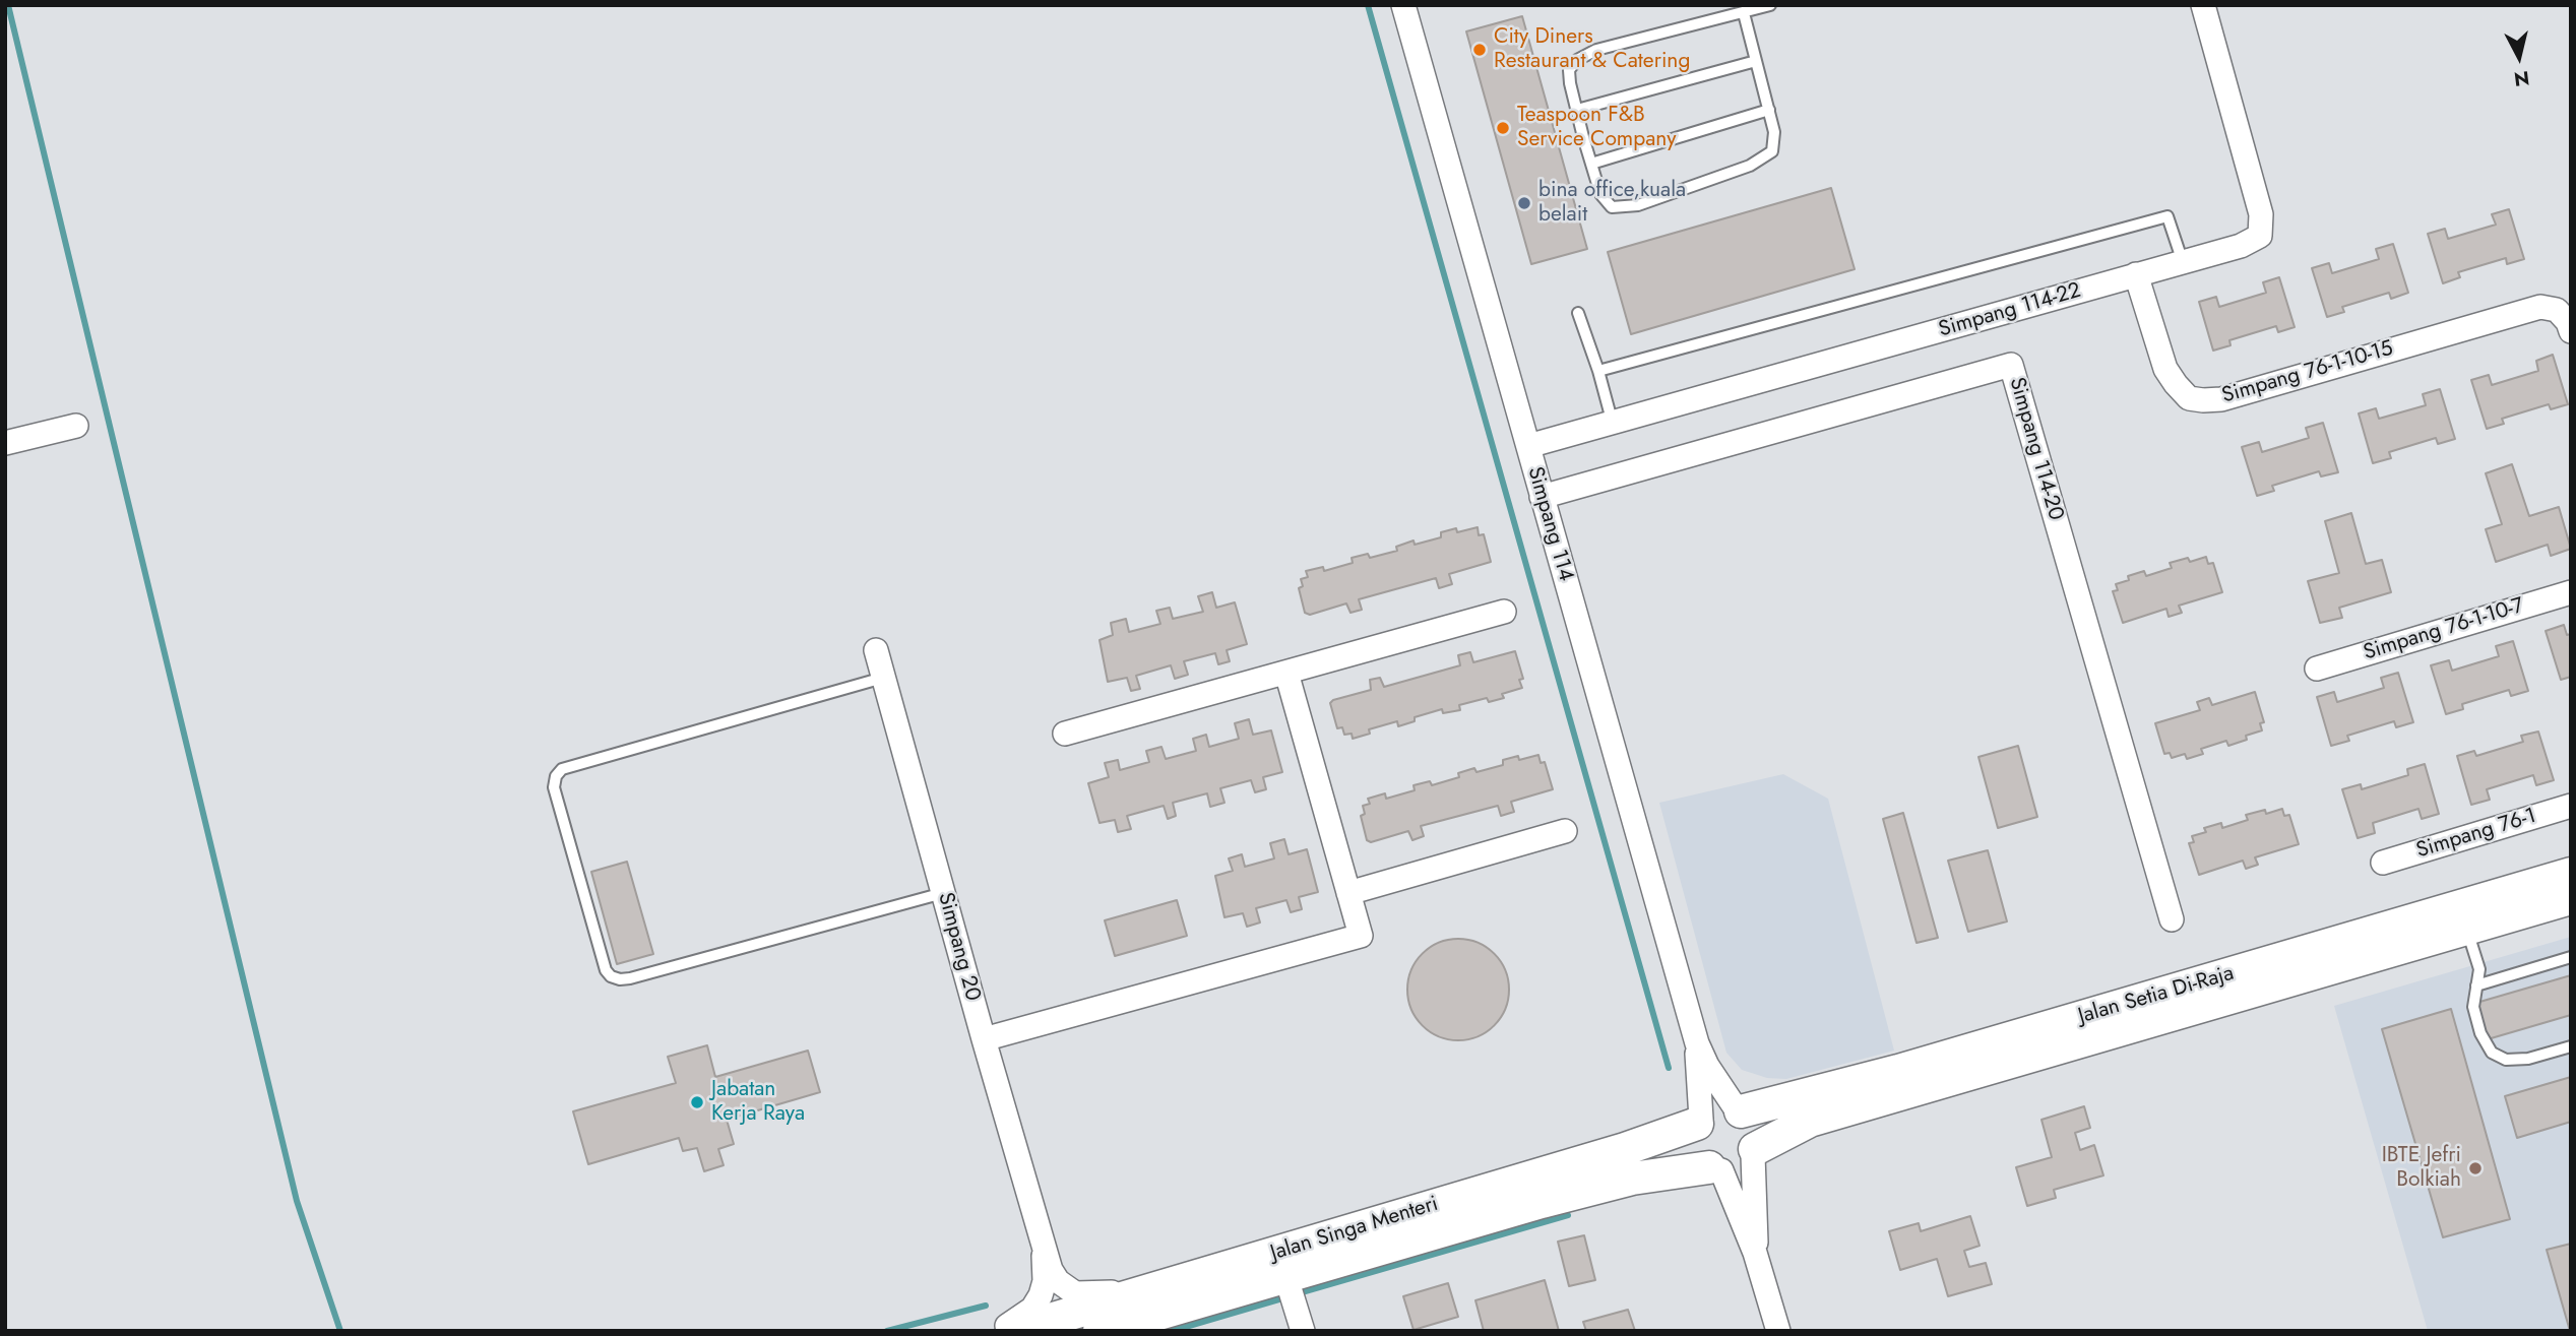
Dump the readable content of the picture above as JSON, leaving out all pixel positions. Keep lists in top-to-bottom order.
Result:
{
  "streets": {
    "main road": ["Jalan Setia Di-Raja", "Jalan Singa Menteri"],
    "street": [
      "Simpang 114-22",
      "Simpang 76-1-10-15",
      "Simpang 114-20",
      "Simpang 114",
      "Simpang 76-1-10-7",
      "Simpang 76-1",
      "Simpang 20"
    ]
  },
  "crossings": [
    ["Simpang 114-22", "Simpang 76-1-10-15"],
    ["Simpang 114-22", "Simpang 114"],
    ["Simpang 114-20", "Simpang 114"],
    ["Simpang 114", "Jalan Setia Di-Raja"],
    ["Simpang 114", "Jalan Singa Menteri"],
    ["Jalan Setia Di-Raja", "Jalan Singa Menteri"]
  ],
  "places": [
    "City Diners Restaurant & Catering",
    "Teaspoon F&B Service Company",
    "bina office,kuala belait",
    "Jabatan Kerja Raya",
    "IBTE Jefri Bolkiah"
  ],
  "north": "bottom"
}
